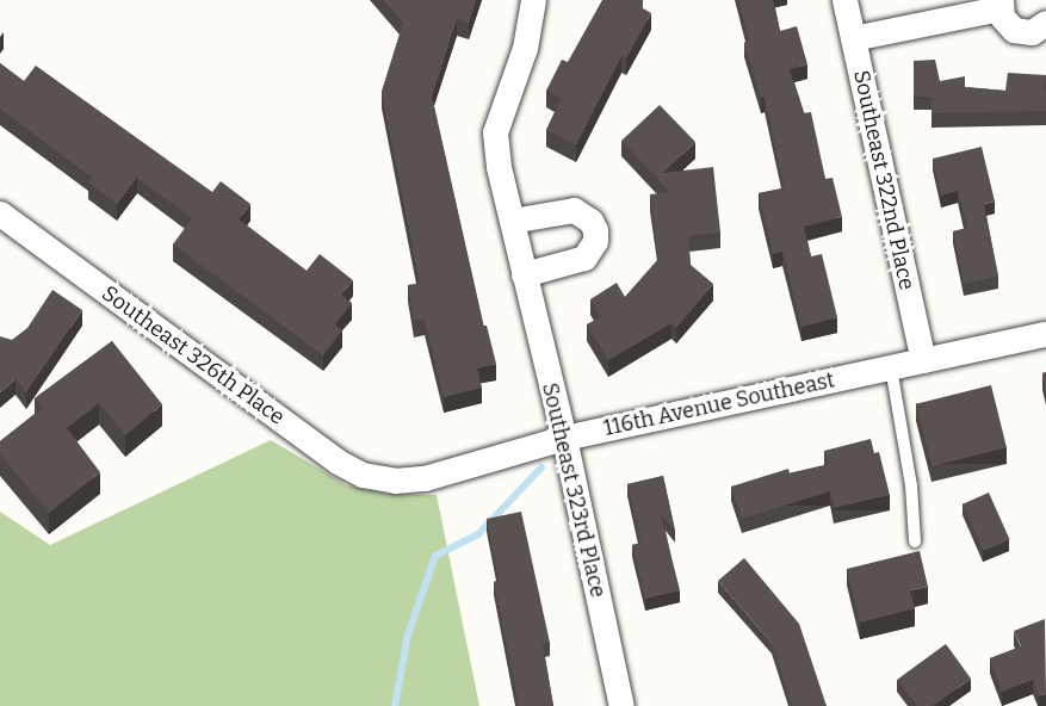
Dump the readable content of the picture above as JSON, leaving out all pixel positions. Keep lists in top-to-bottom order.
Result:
{
  "streets": {
    "street": [
      "Southeast 322nd Place",
      "Southeast 326th Place",
      "116th Avenue Southeast",
      "Southeast 323rd Place"
    ]
  },
  "crossings": [
    ["Southeast 322nd Place", "116th Avenue Southeast"],
    ["Southeast 326th Place", "116th Avenue Southeast"],
    ["116th Avenue Southeast", "Southeast 323rd Place"]
  ]
}
